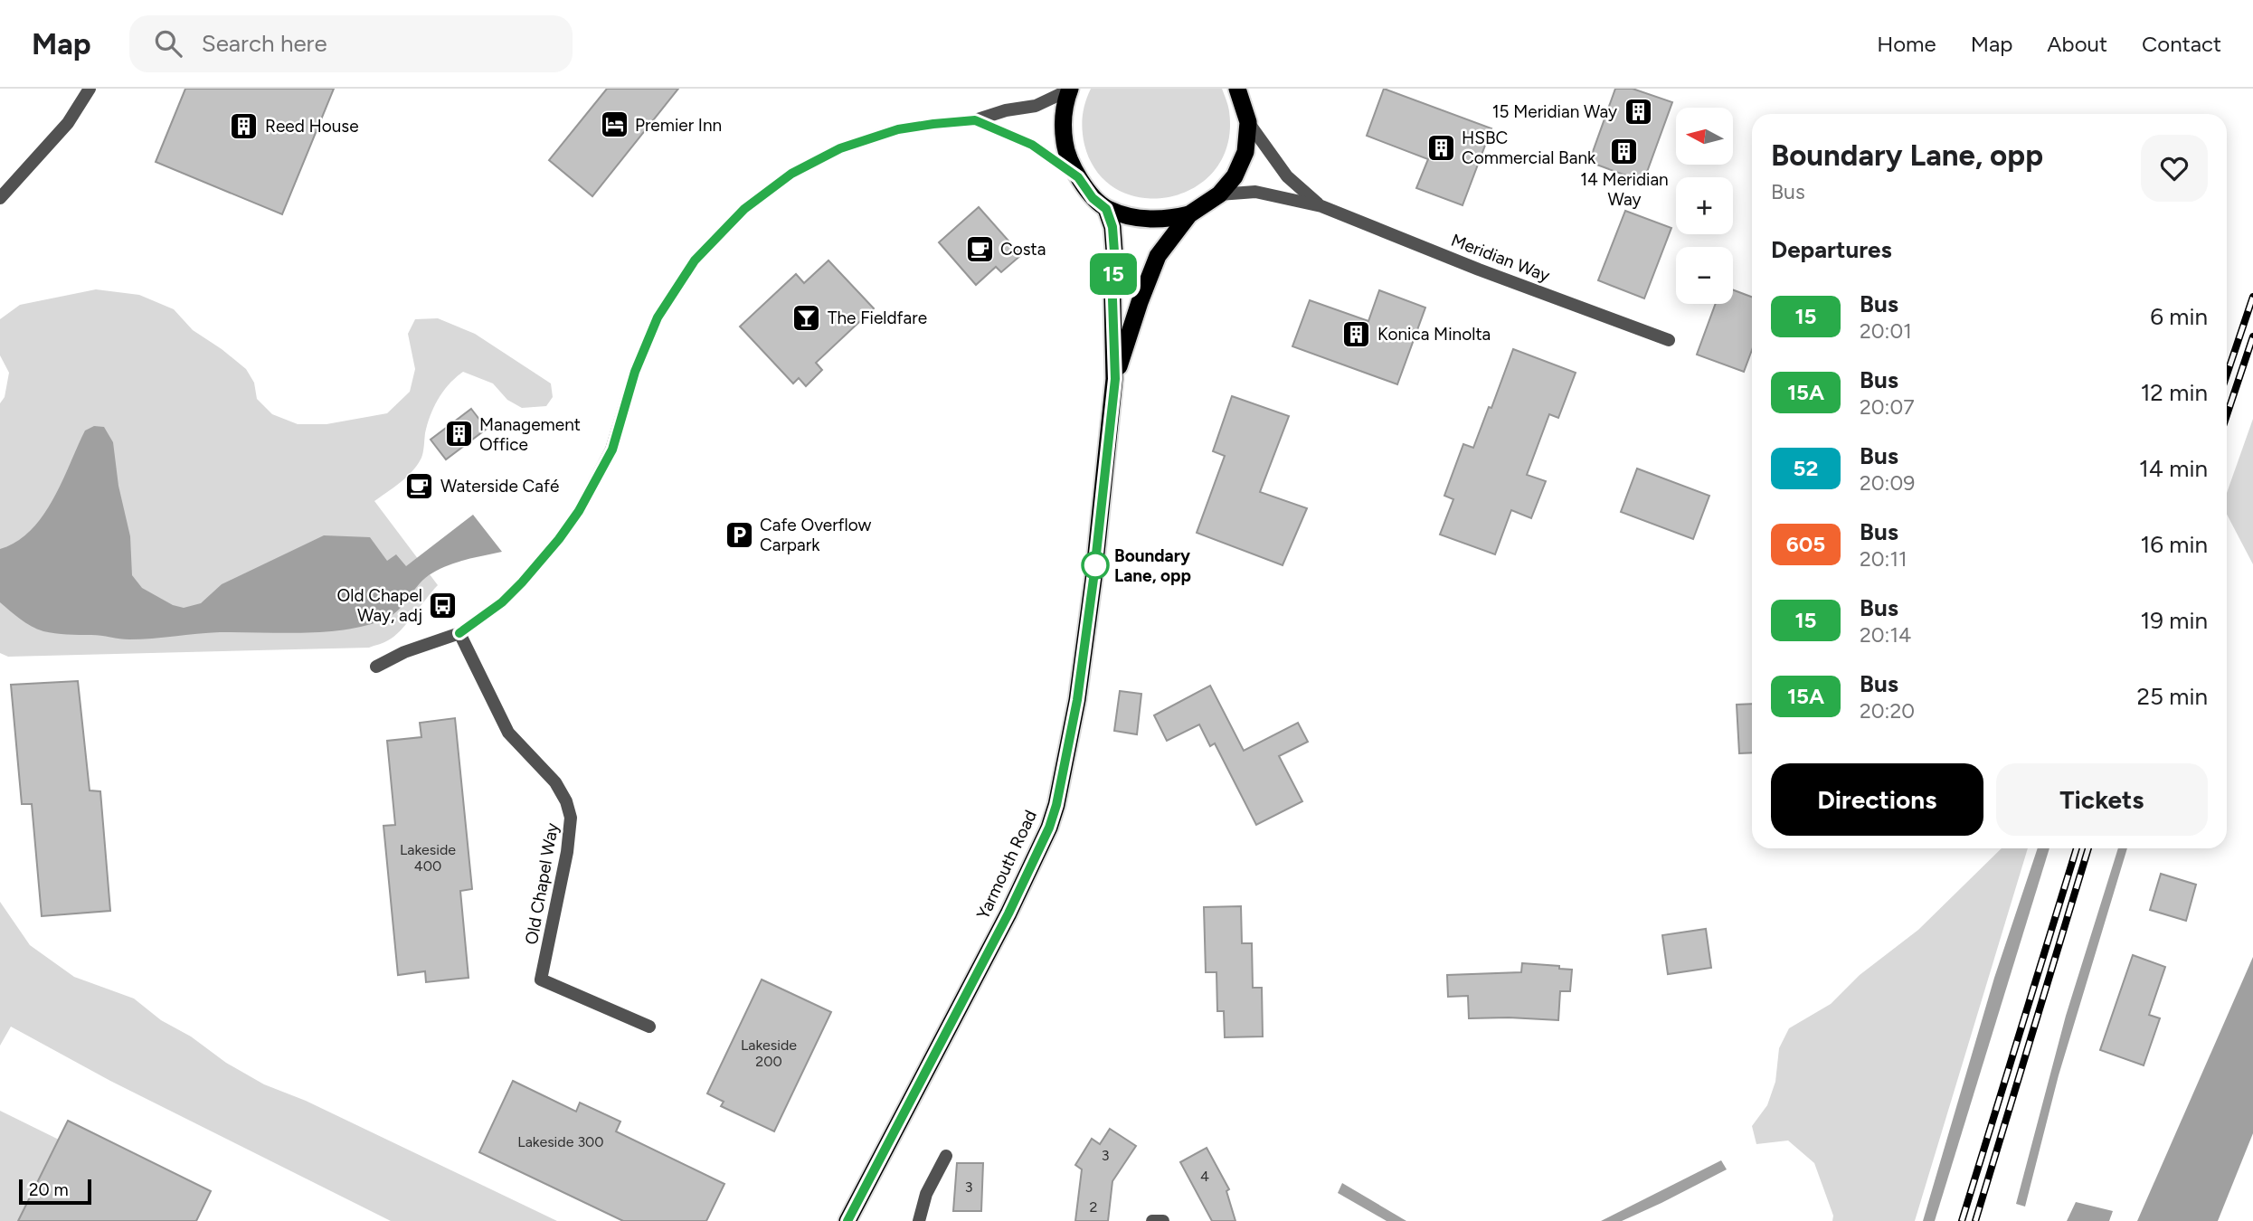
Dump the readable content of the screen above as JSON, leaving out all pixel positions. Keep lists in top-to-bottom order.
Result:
{
  "streets": {
    "highway": ["Yarmouth Road"],
    "street": ["Meridian Way", "Old Chapel Way"]
  },
  "crossings": [
    ["Meridian Way", "Yarmouth Road"]
  ],
  "places": {
    "building": [
      "15 Meridian Way",
      "Reed House",
      "HSBC Commercial Bank",
      "14 Meridian Way",
      "Konica Minolta",
      "Management Office"
    ],
    "hotel": ["Premier Inn"],
    "cafe": ["Costa", "Waterside Café"],
    "bar": ["The Fieldfare"],
    "parking": ["Cafe Overflow Carpark"],
    "other": ["Boundary Lane, opp"],
    "bus stop": ["Old Chapel Way, adj"]
  },
  "lines": ["bus line 15"],
  "house_numbers": [
    "Lakeside 400",
    "Lakeside 200",
    "Lakeside 300",
    "3",
    "4",
    "3",
    "2"
  ],
  "scale_bar": "20 m",
  "north": "left",
  "page": {
    "header": "Map",
    "search": "Search here",
    "nav": [
      "Home",
      "Map",
      "About",
      "Contact"
    ],
    "on_map": "15",
    "map_buttons": ["+", "−"],
    "heading": [
      ["Boundary Lane, opp", "Bus"],
      "Departures"
    ],
    "list": [
      {
        "mark": "15",
        "name": "Bus",
        "note": "20:01",
        "value": "6 min"
      },
      {
        "mark": "15A",
        "name": "Bus",
        "note": "20:07",
        "value": "12 min"
      },
      {
        "mark": "52",
        "name": "Bus",
        "note": "20:09",
        "value": "14 min"
      },
      {
        "mark": "605",
        "name": "Bus",
        "note": "20:11",
        "value": "16 min"
      },
      {
        "mark": "15",
        "name": "Bus",
        "note": "20:14",
        "value": "19 min"
      },
      {
        "mark": "15A",
        "name": "Bus",
        "note": "20:20",
        "value": "25 min"
      }
    ],
    "buttons": ["Directions", "Tickets"],
    "scale": "20 m"
  }
}
